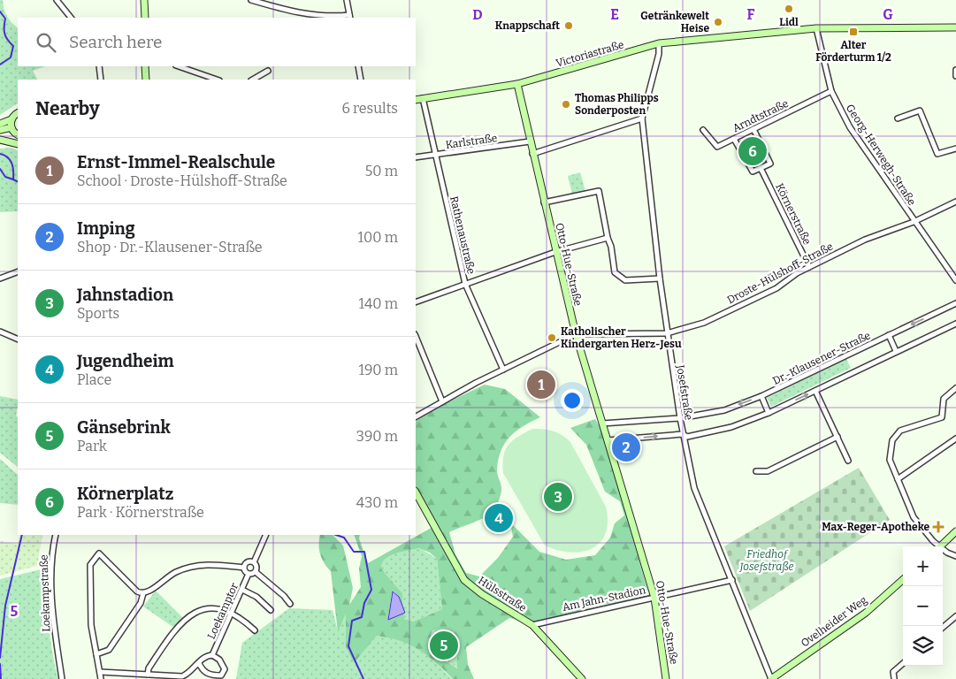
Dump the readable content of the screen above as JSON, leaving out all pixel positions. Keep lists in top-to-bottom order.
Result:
{
  "streets": {
    "main road": [
      "Victoriastraße",
      "Otto-Hue-Straße",
      "Hülsstraße",
      "Ovelheider Weg"
    ],
    "street": [
      "Arndtstraße",
      "Karlstraße",
      "Georg-Herwegh-Straße",
      "Körnerstraße",
      "Rathenaustraße",
      "Droste-Hülshoff-Straße",
      "Dr.-Klausener-Straße",
      "Josefstraße",
      "Loekampstraße",
      "Am Jahn-Stadion",
      "Loekamptor"
    ]
  },
  "crossings": [
    ["Victoriastraße", "Georg-Herwegh-Straße"],
    ["Victoriastraße", "Rathenaustraße"],
    ["Victoriastraße", "Otto-Hue-Straße"],
    ["Victoriastraße", "Josefstraße"],
    ["Arndtstraße", "Georg-Herwegh-Straße"],
    ["Karlstraße", "Rathenaustraße"],
    ["Karlstraße", "Otto-Hue-Straße"],
    ["Georg-Herwegh-Straße", "Droste-Hülshoff-Straße"],
    ["Körnerstraße", "Droste-Hülshoff-Straße"],
    ["Rathenaustraße", "Droste-Hülshoff-Straße"],
    ["Otto-Hue-Straße", "Droste-Hülshoff-Straße"],
    ["Otto-Hue-Straße", "Dr.-Klausener-Straße"],
    ["Otto-Hue-Straße", "Am Jahn-Stadion"],
    ["Droste-Hülshoff-Straße", "Josefstraße"],
    ["Dr.-Klausener-Straße", "Josefstraße"],
    ["Josefstraße", "Am Jahn-Stadion"],
    ["Josefstraße", "Ovelheider Weg"],
    ["Hülsstraße", "Am Jahn-Stadion"]
  ],
  "parks": ["Friedhof Josefstraße"],
  "places": {
    "other": [
      "Lidl",
      "Getränkewelt Heise",
      "Knappschaft",
      "Thomas Philipps Sonderposten",
      "Katholischer Kindergarten Herz-Jesu"
    ],
    "transit": ["Alter Förderturm 1/2"],
    "health": ["Max-Reger-Apotheke"]
  },
  "page": {
    "search": "Search here",
    "heading": ["Nearby", "6 results"],
    "pins": [
      "6",
      "1",
      "2",
      "3",
      "4",
      "5"
    ],
    "list": [
      {
        "mark": "1",
        "name": "Ernst-Immel-Realschule",
        "note": "School · Droste-Hülshoff-Straße",
        "value": "50 m"
      },
      {
        "mark": "2",
        "name": "Imping",
        "note": "Shop · Dr.-Klausener-Straße",
        "value": "100 m"
      },
      {
        "mark": "3",
        "name": "Jahnstadion",
        "note": "Sports",
        "value": "140 m"
      },
      {
        "mark": "4",
        "name": "Jugendheim",
        "note": "Place",
        "value": "190 m"
      },
      {
        "mark": "5",
        "name": "Gänsebrink",
        "note": "Park",
        "value": "390 m"
      },
      {
        "mark": "6",
        "name": "Körnerplatz",
        "note": "Park · Körnerstraße",
        "value": "430 m"
      }
    ],
    "map_buttons": ["+", "−"]
  },
  "grid": {
    "columns": [
      "D",
      "E",
      "F",
      "G"
    ],
    "rows": ["5"]
  }
}
